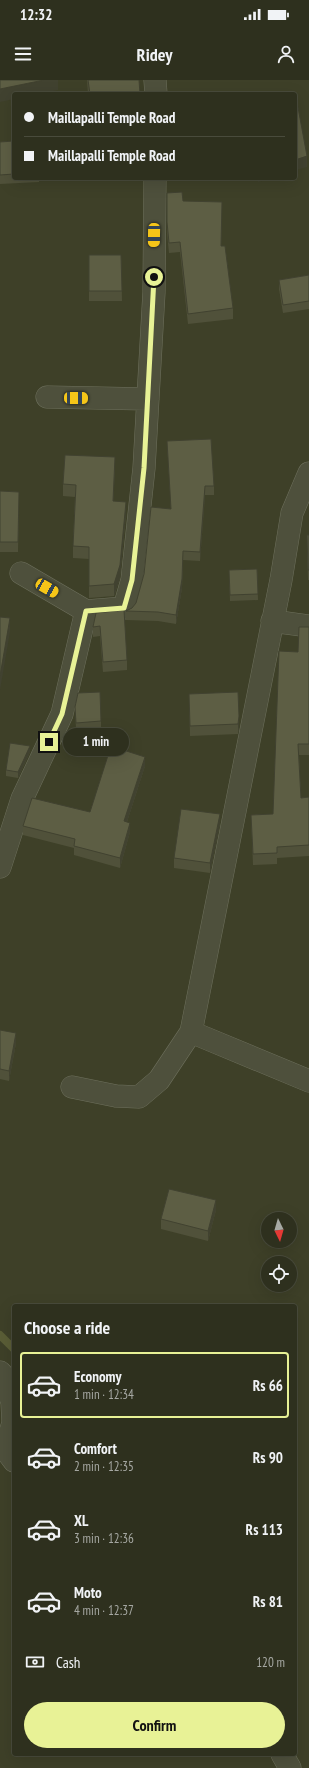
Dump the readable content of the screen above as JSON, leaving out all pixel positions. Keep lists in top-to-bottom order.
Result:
{
  "north": "bottom",
  "page": {
    "status": "12:32",
    "header": "Ridey",
    "banner": ["Maillapalli Temple Road", "Maillapalli Temple Road"],
    "bubble": "1 min",
    "heading": "Choose a ride",
    "list": [
      {
        "name": "Economy",
        "note": "1 min · 12:34",
        "value": "Rs 66"
      },
      {
        "name": "Comfort",
        "note": "2 min · 12:35",
        "value": "Rs 90"
      },
      {
        "name": "XL",
        "note": "3 min · 12:36",
        "value": "Rs 113"
      },
      {
        "name": "Moto",
        "note": "4 min · 12:37",
        "value": "Rs 81"
      }
    ],
    "pay": ["Cash", "120 m"],
    "buttons": "Confirm"
  }
}
